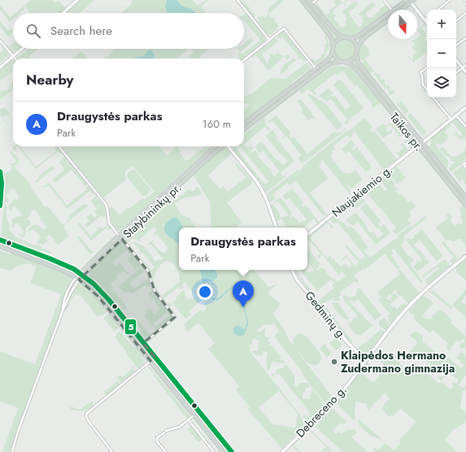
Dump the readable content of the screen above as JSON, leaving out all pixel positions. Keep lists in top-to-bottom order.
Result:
{
  "streets": {
    "main road": ["Taikos pr.", "Statybininkų pr."],
    "street": ["Naujakiemio g.", "Gedminų g.", "Debreceno g."]
  },
  "crossings": [
    ["Taikos pr.", "Naujakiemio g."],
    ["Gedminų g.", "Debreceno g."]
  ],
  "places": ["Klaipėdos Hermano Zudermano gimnazija"],
  "lines": ["transit line 5"],
  "north": "bottom",
  "page": {
    "map_buttons": ["+", "−"],
    "search": "Search here",
    "heading": "Nearby",
    "list": [
      {
        "mark": "A",
        "name": "Draugystės parkas",
        "note": "Park",
        "value": "160 m"
      }
    ],
    "popup": ["Draugystės parkas", "Park"],
    "pins": "A"
  }
}
